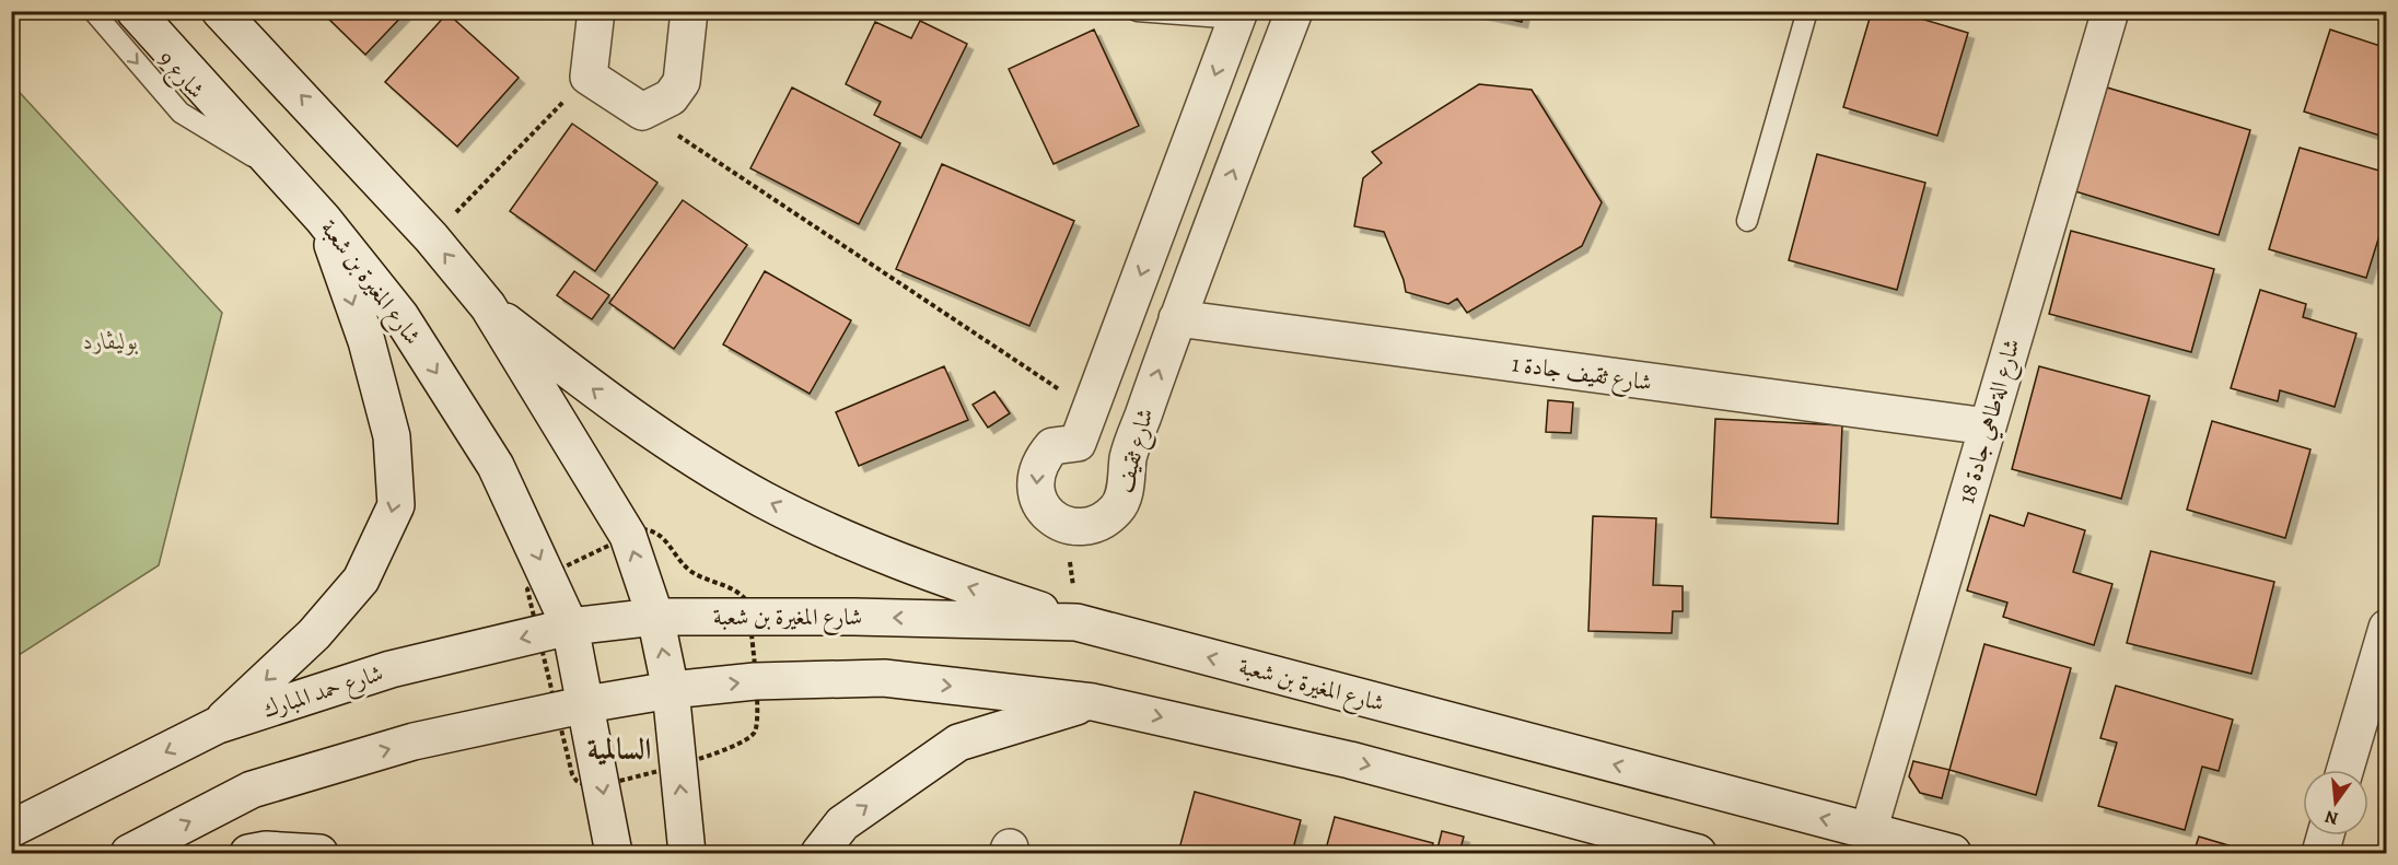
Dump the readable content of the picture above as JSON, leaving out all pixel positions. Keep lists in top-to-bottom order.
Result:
{
  "streets": {
    "main road": [
      "شارع المغيرة بن شعبة",
      "شارع ثقيف جادة 1",
      "شارع الةطاهي جادة 18",
      "شارع ثقيف",
      "شارع حمد المبارك"
    ],
    "lane": ["شارع 9"]
  },
  "crossings": [
    ["شارع 9", "شارع المغيرة بن شعبة"],
    ["شارع المغيرة بن شعبة", "شارع الةطاهي جادة 18"],
    ["شارع المغيرة بن شعبة", "شارع حمد المبارك"],
    ["شارع ثقيف جادة 1", "شارع الةطاهي جادة 18"],
    ["شارع ثقيف جادة 1", "شارع ثقيف"]
  ],
  "one_way": ["شارع 9"],
  "districts": ["السالمية"],
  "parks": ["بوليڤارد"],
  "north": "bottom"
}
